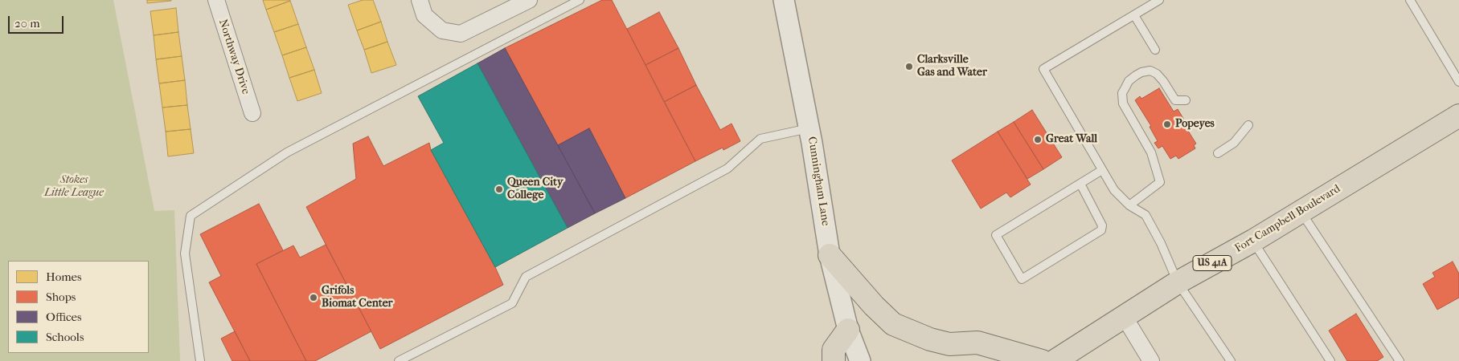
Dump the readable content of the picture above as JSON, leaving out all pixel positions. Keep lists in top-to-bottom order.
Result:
{
  "streets": {
    "highway": ["Fort Campbell Boulevard", "US 41A"],
    "street": ["Northway Drive", "Cunningham Lane"]
  },
  "parks": ["Stokes Little League"],
  "places": [
    "Clarksville Gas and Water",
    "Popeyes",
    "Great Wall",
    "Queen City College",
    "Grifols Biomat Center"
  ],
  "legend": [
    "Homes",
    "Shops",
    "Offices",
    "Schools"
  ],
  "scale_bar": "20 m"
}
